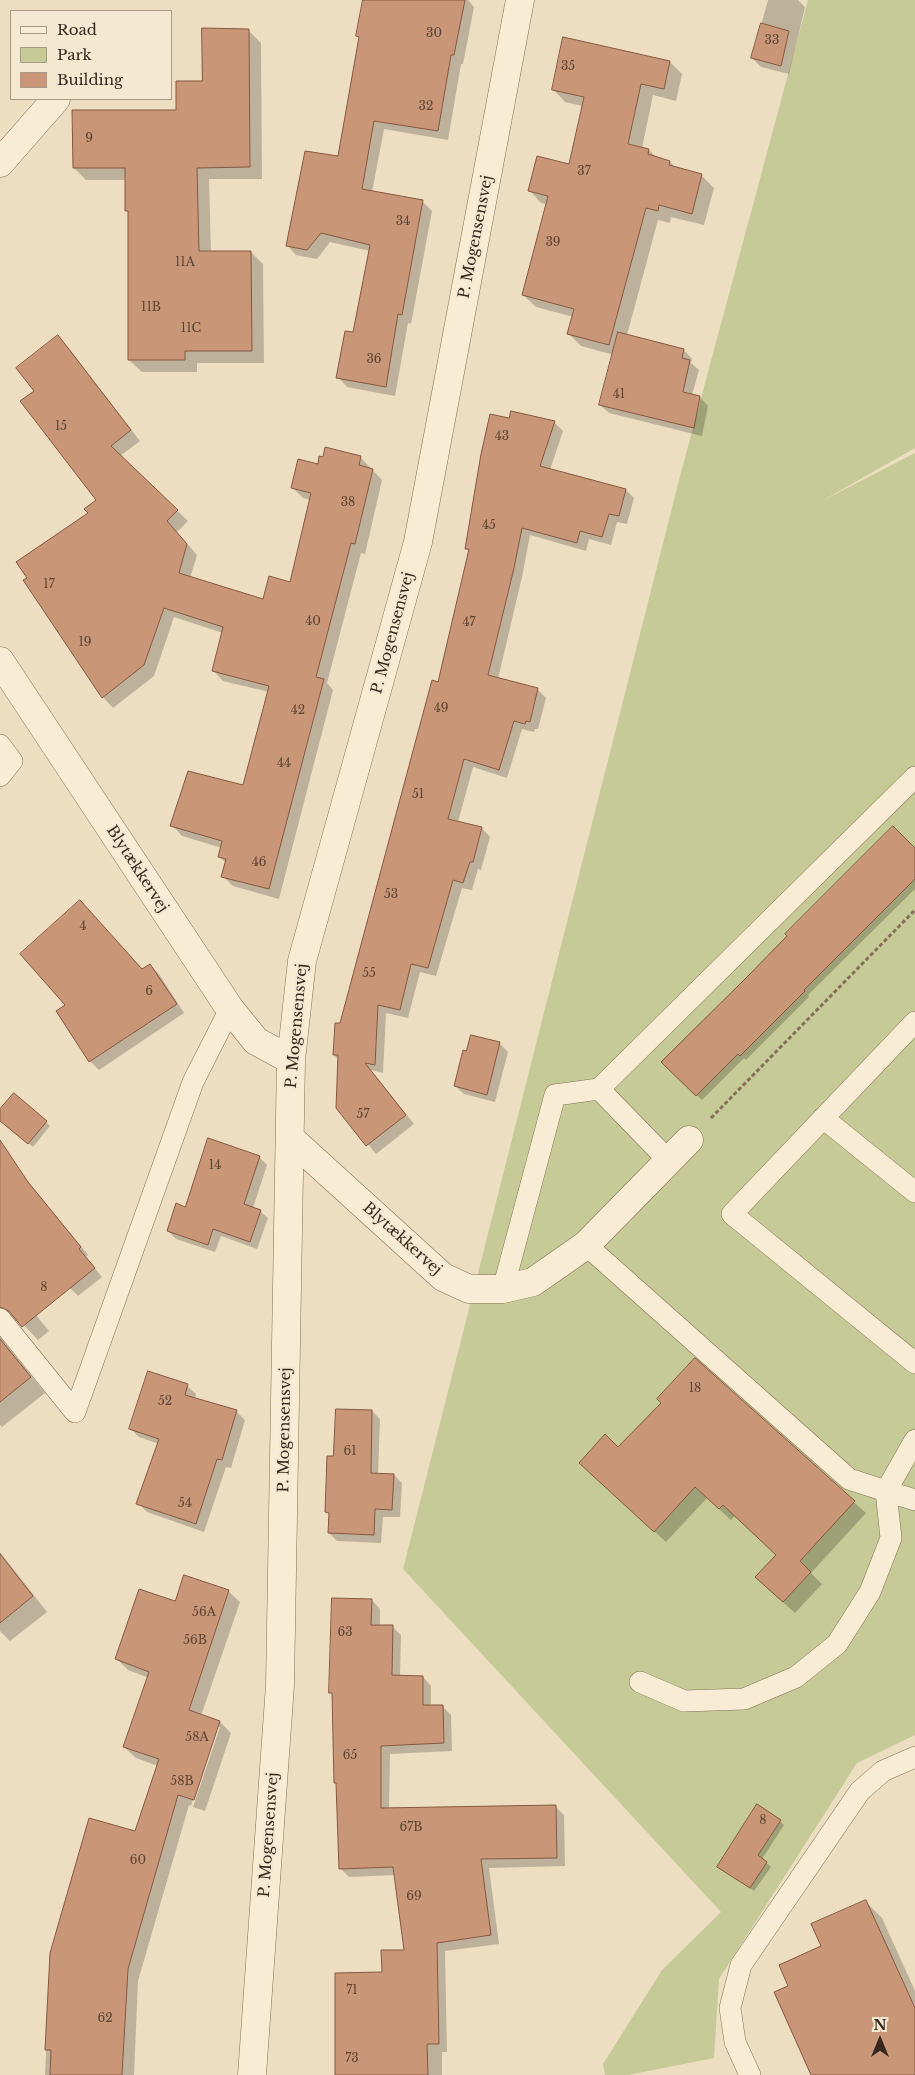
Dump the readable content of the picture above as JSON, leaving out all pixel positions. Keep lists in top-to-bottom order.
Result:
{
  "streets": {
    "street": ["P. Mogensensvej", "Blytækkervej"]
  },
  "crossings": [
    ["P. Mogensensvej", "Blytækkervej"]
  ],
  "house_numbers": [
    "30",
    "33",
    "35",
    "32",
    "9",
    "37",
    "34",
    "39",
    "11A",
    "11B",
    "11C",
    "36",
    "41",
    "15",
    "43",
    "38",
    "45",
    "17",
    "40",
    "47",
    "19",
    "49",
    "42",
    "44",
    "51",
    "46",
    "53",
    "4",
    "55",
    "6",
    "57",
    "14",
    "8",
    "18",
    "52",
    "61",
    "54",
    "56A",
    "63",
    "56B",
    "58A",
    "65",
    "58B",
    "8",
    "67B",
    "60",
    "69",
    "71",
    "62",
    "73"
  ],
  "legend": ["Road", "Park", "Building"],
  "north": "top"
}
